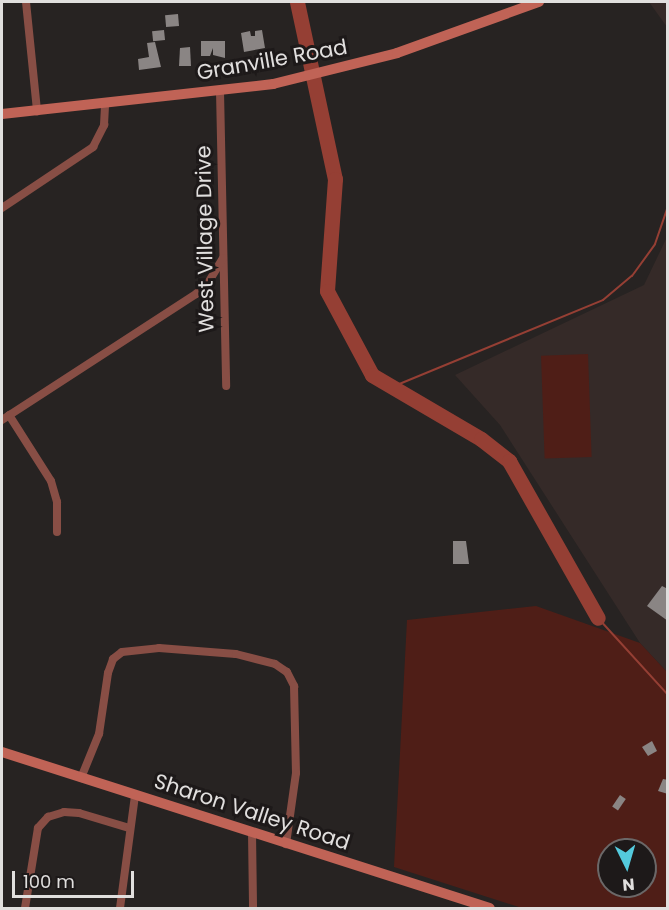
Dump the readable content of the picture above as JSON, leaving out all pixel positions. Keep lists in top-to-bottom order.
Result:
{
  "streets": {
    "street": ["Granville Road", "West Village Drive", "Sharon Valley Road"]
  },
  "crossings": [
    ["Granville Road", "West Village Drive"]
  ],
  "scale_bar": "100 m",
  "north": "bottom"
}
